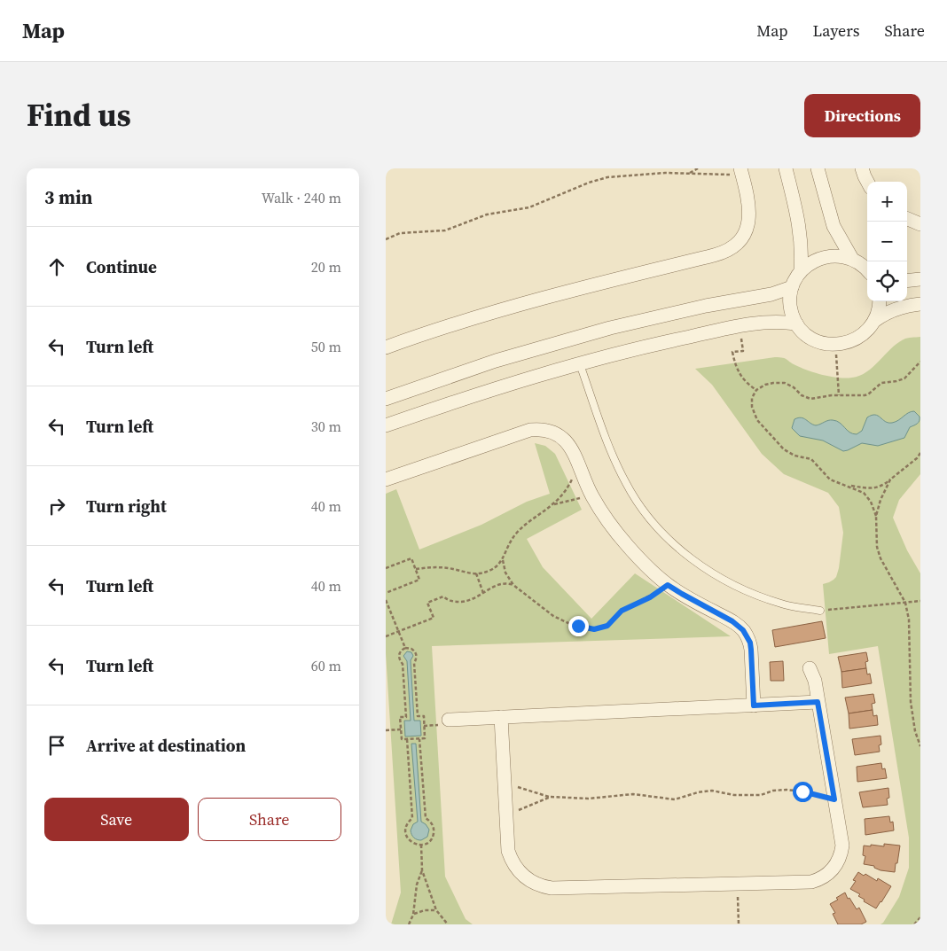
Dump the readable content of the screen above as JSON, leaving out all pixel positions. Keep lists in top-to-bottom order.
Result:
{
  "page": {
    "header": "Map",
    "nav": ["Map", "Layers", "Share"],
    "title": "Find us",
    "buttons": [
      "Directions",
      ["Save", "Share"]
    ],
    "heading": ["3 min", "Walk · 240 m"],
    "map_buttons": ["+", "−"],
    "list": [
      ["Continue", "20 m"],
      ["Turn left", "50 m"],
      ["Turn left", "30 m"],
      ["Turn right", "40 m"],
      ["Turn left", "40 m"],
      ["Turn left", "60 m"],
      "Arrive at destination"
    ]
  }
}
